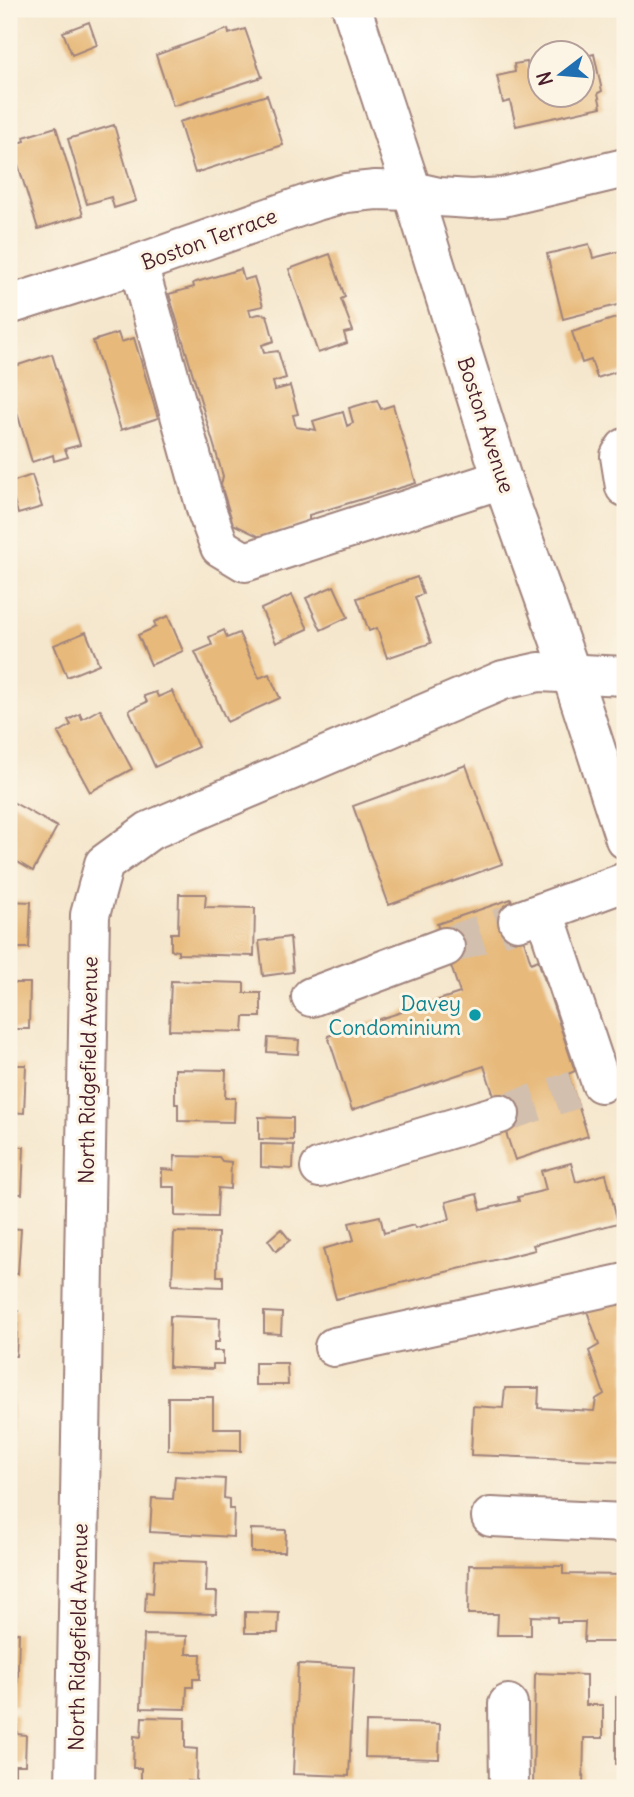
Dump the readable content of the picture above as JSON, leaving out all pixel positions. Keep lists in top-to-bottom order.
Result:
{
  "streets": {
    "street": ["Boston Terrace", "Boston Avenue", "North Ridgefield Avenue"]
  },
  "crossings": [
    ["Boston Terrace", "Boston Avenue"],
    ["Boston Avenue", "North Ridgefield Avenue"]
  ],
  "places": ["Davey Condominium"],
  "north": "left"
}
